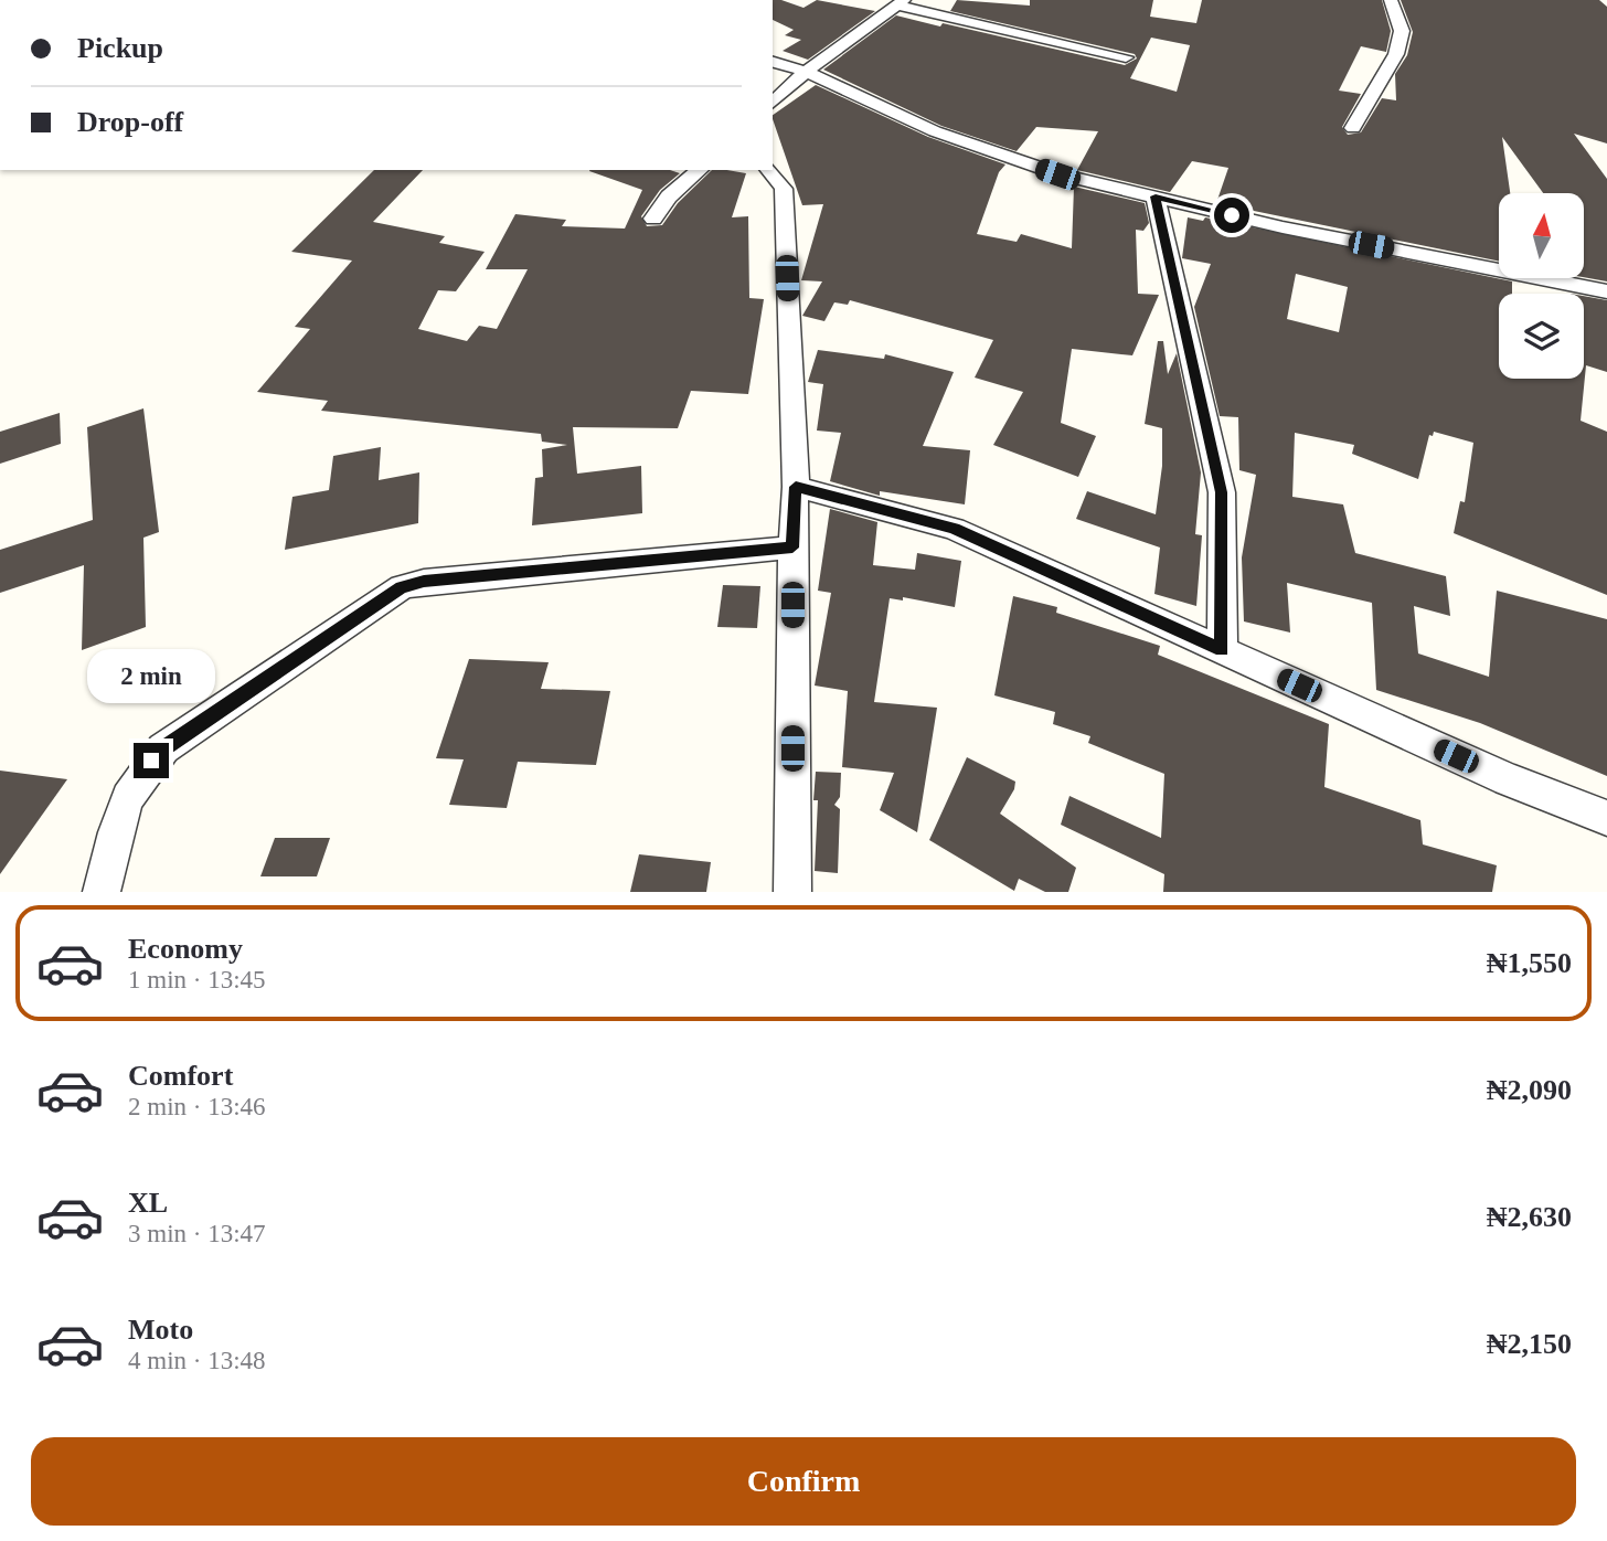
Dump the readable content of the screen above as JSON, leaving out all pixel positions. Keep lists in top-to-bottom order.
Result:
{
  "north": "top",
  "page": {
    "banner": ["Pickup", "Drop-off"],
    "bubble": "2 min",
    "list": [
      {
        "name": "Economy",
        "note": "1 min · 13:45",
        "value": "₦1,550"
      },
      {
        "name": "Comfort",
        "note": "2 min · 13:46",
        "value": "₦2,090"
      },
      {
        "name": "XL",
        "note": "3 min · 13:47",
        "value": "₦2,630"
      },
      {
        "name": "Moto",
        "note": "4 min · 13:48",
        "value": "₦2,150"
      }
    ],
    "buttons": "Confirm"
  }
}
